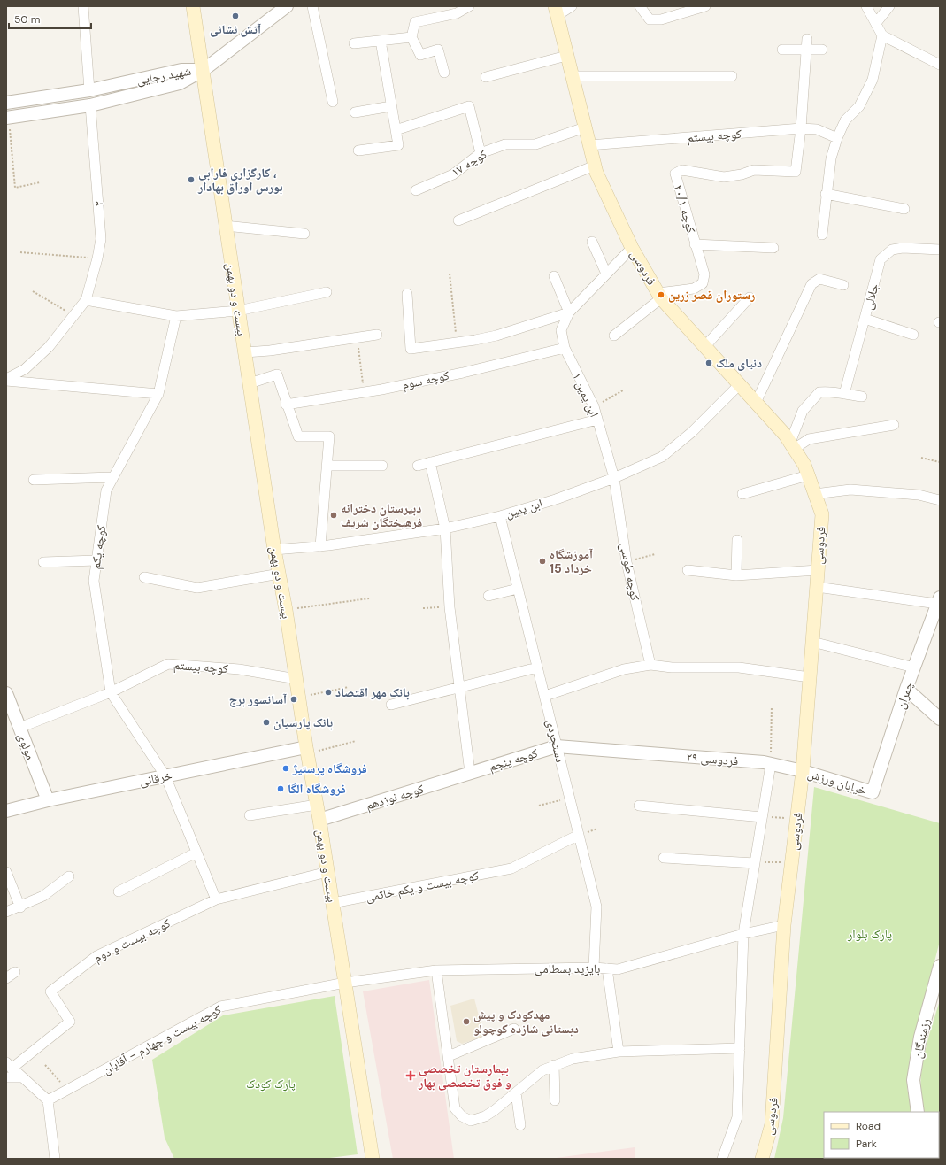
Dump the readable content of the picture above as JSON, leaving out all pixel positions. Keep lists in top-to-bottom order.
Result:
{
  "streets": {
    "main road": ["فردوسی", "بیست و دو بهمن"],
    "street": [
      "شهید رجایی",
      "کوچه بیستم",
      "۱۷ کوچه",
      "۲",
      "کوچه ۲۰/۱",
      "جلالی",
      "کوچه سوم",
      "ابن یمین ۱",
      "ابن یمین",
      "کوچه یکم",
      "کوچه طوسی",
      "چمران",
      "دستجردی",
      "مولوی",
      "فردوسی ۲۹",
      "کوچه پنجم",
      "خرقانی",
      "خیابان ورزش",
      "کوچه نوزدهم",
      "کوچه بیست و یکم خاتمی",
      "کوچه بیست و دوم",
      "بایزید بسطامی",
      "رزمندگان",
      "کوچه بیست و چهارم - آقایان"
    ]
  },
  "crossings": [
    ["شهید رجایی", "۲"],
    ["شهید رجایی", "بیست و دو بهمن"],
    ["کوچه بیستم", "کوچه ۲۰/۱"],
    ["کوچه بیستم", "فردوسی"],
    ["کوچه بیستم", "بیست و دو بهمن"],
    ["کوچه بیستم", "کوچه یکم"],
    ["کوچه بیستم", "مولوی"],
    ["۱۷ کوچه", "فردوسی"],
    ["کوچه ۲۰/۱", "فردوسی"],
    ["فردوسی", "ابن یمین"],
    ["فردوسی", "فردوسی ۲۹"],
    ["فردوسی", "خیابان ورزش"],
    ["فردوسی", "بایزید بسطامی"],
    ["بیست و دو بهمن", "ابن یمین"],
    ["بیست و دو بهمن", "خرقانی"],
    ["بیست و دو بهمن", "کوچه نوزدهم"],
    ["بیست و دو بهمن", "کوچه بیست و یکم خاتمی"],
    ["بیست و دو بهمن", "کوچه بیست و دوم"],
    ["بیست و دو بهمن", "بایزید بسطامی"],
    ["بیست و دو بهمن", "کوچه بیست و چهارم - آقایان"],
    ["کوچه سوم", "ابن یمین ۱"],
    ["ابن یمین ۱", "ابن یمین"],
    ["ابن یمین ۱", "کوچه طوسی"],
    ["ابن یمین", "کوچه طوسی"],
    ["ابن یمین", "دستجردی"],
    ["کوچه یکم", "خرقانی"],
    ["کوچه یکم", "کوچه بیست و دوم"],
    ["چمران", "خیابان ورزش"],
    ["دستجردی", "فردوسی ۲۹"],
    ["دستجردی", "کوچه پنجم"],
    ["دستجردی", "کوچه بیست و یکم خاتمی"],
    ["دستجردی", "بایزید بسطامی"],
    ["مولوی", "خرقانی"],
    ["فردوسی ۲۹", "کوچه پنجم"],
    ["فردوسی ۲۹", "خیابان ورزش"],
    ["کوچه پنجم", "کوچه نوزدهم"],
    ["بایزید بسطامی", "کوچه بیست و چهارم - آقایان"]
  ],
  "parks": ["پارک بلوار", "پارک کودک"],
  "places": {
    "other": [
      "آتش نشانی",
      "کارگزاری فارابی ، بورس اوراق بهادار",
      "رستوران قصر زرین",
      "دنیای ملک",
      "دبیرستان دخترانه فرهیختگان شریف",
      "آموزشگاه 15 خرداد",
      "بانک مهر اقتصاد",
      "آسانسور برج",
      "بانک پارسیان",
      "فروشگاه پرستيژ",
      "فروشگاه الگا",
      "مهدکودک و پیش دبستانی شازده کوچولو"
    ],
    "health": ["بیمارستان تخصصی و فوق تخصصی بهار"]
  },
  "legend": ["Road", "Park"],
  "scale_bar": "50 m"
}
